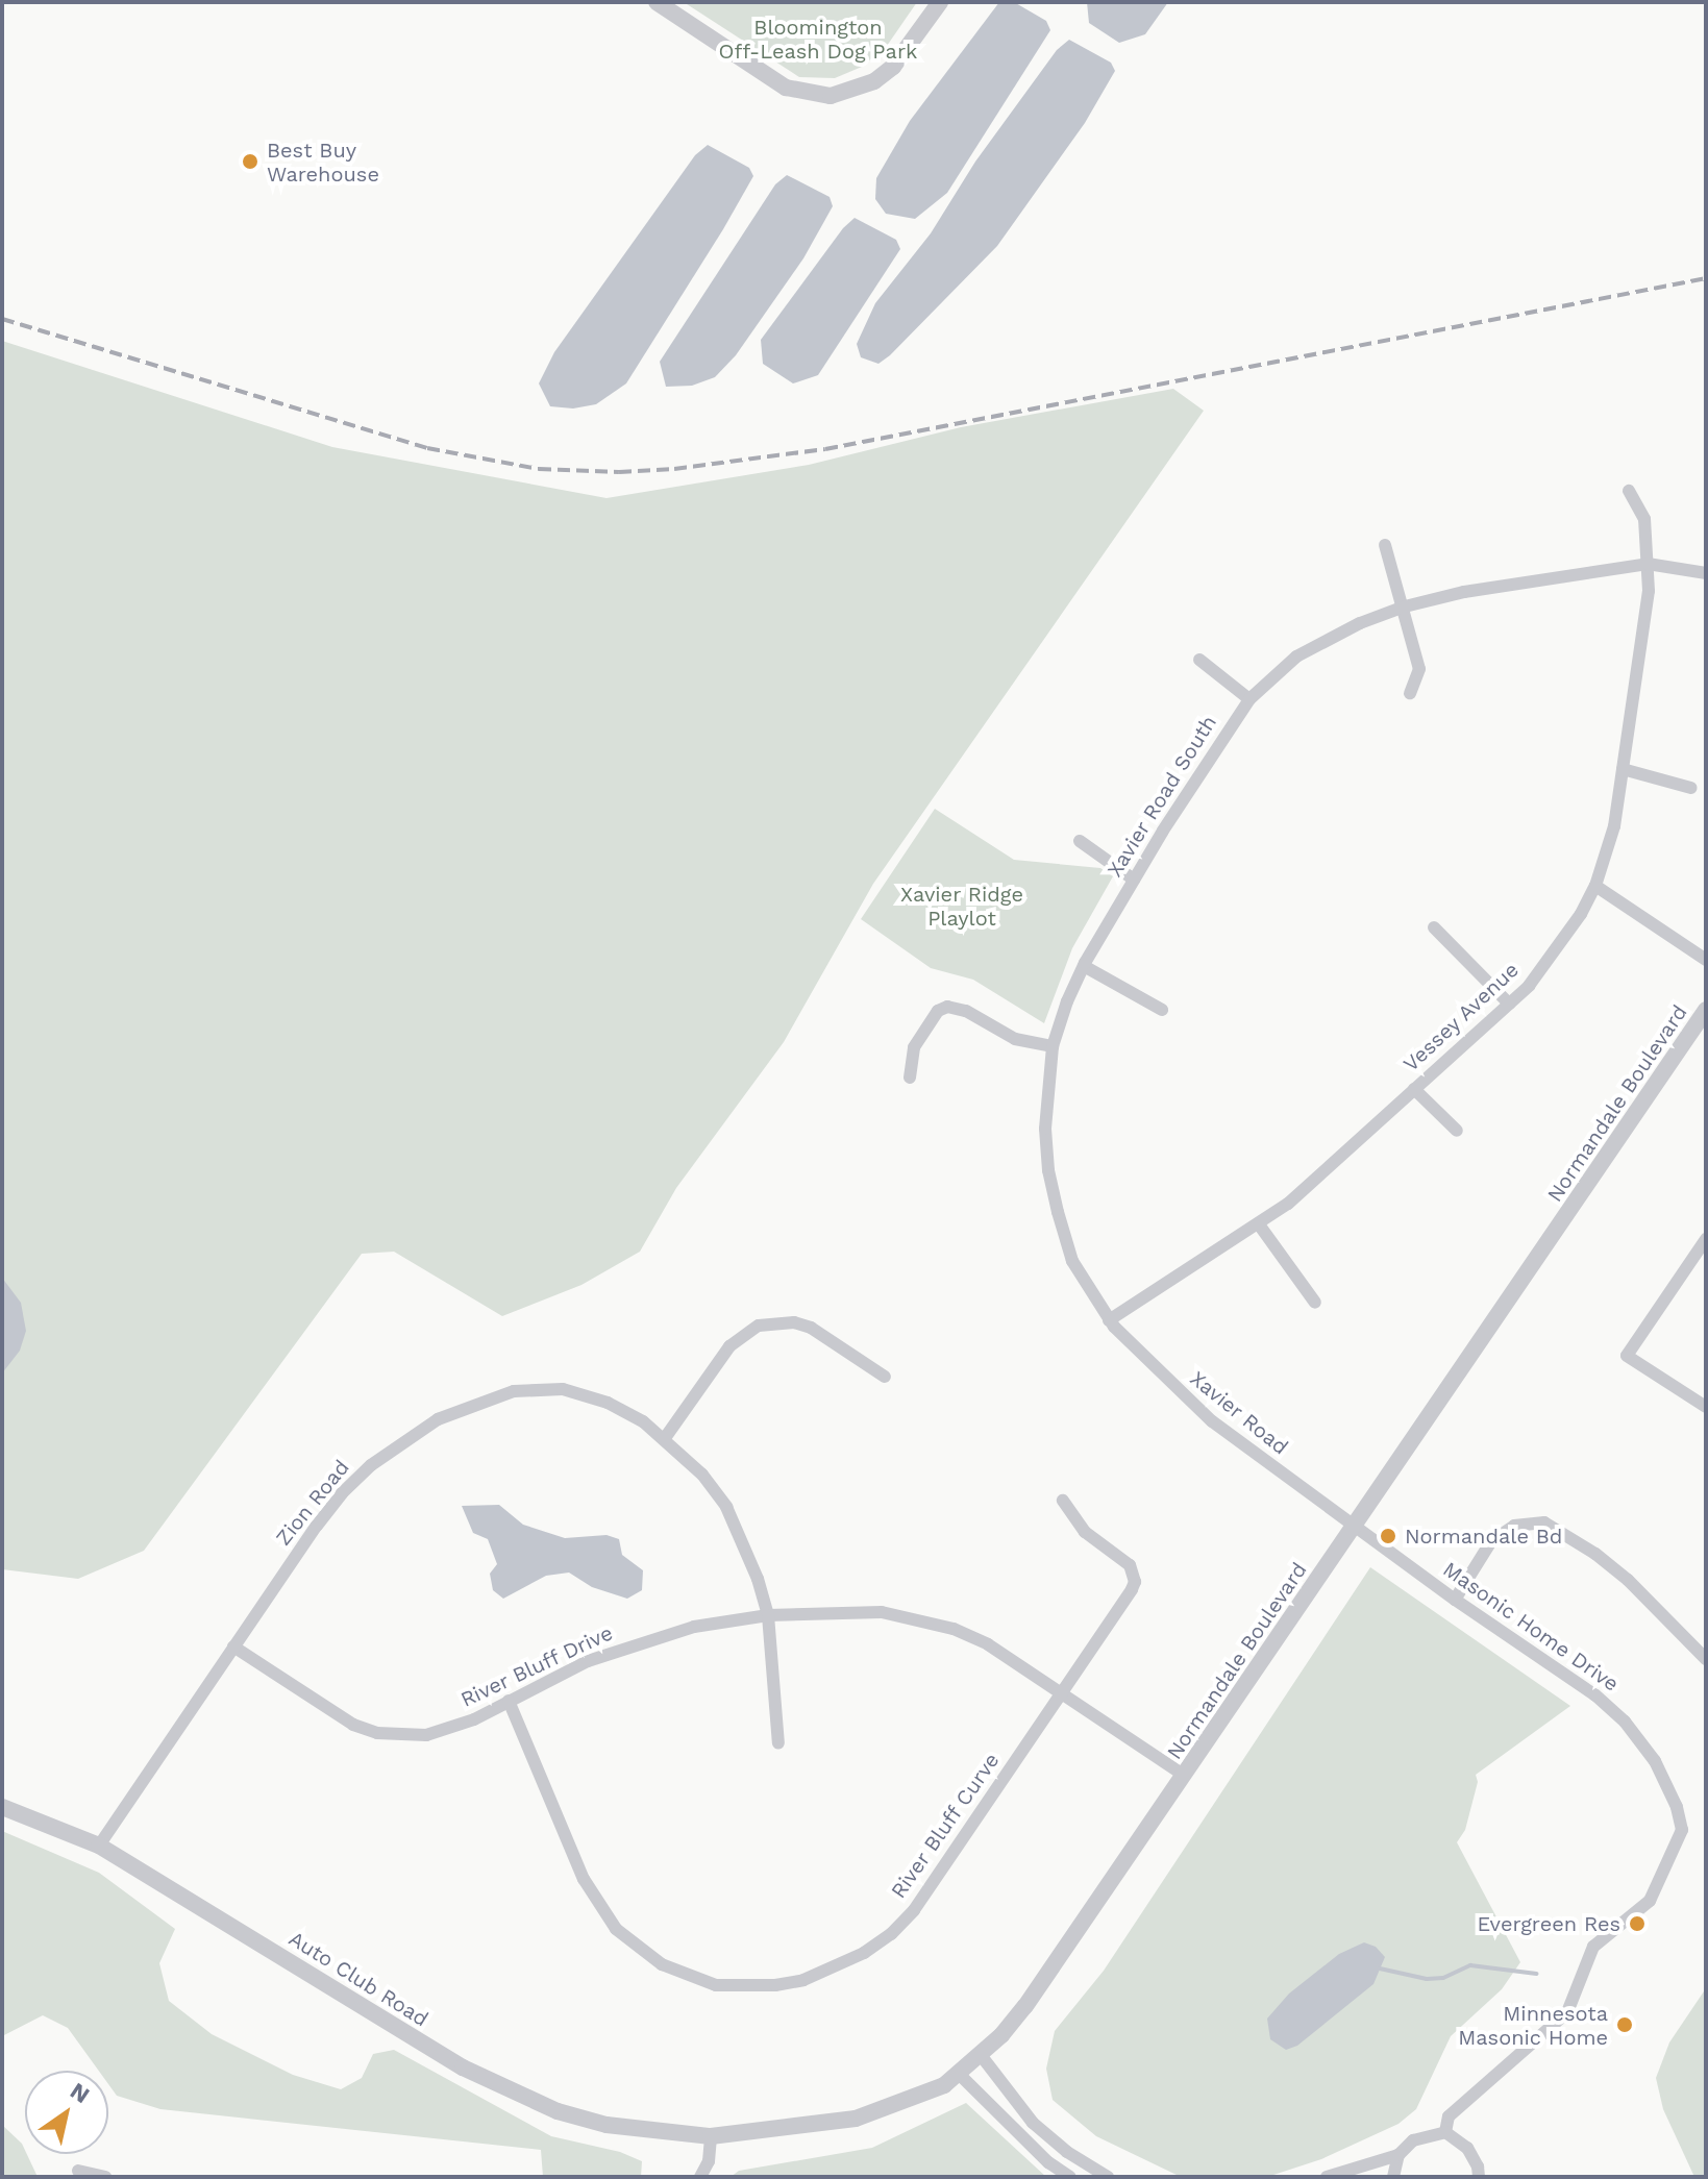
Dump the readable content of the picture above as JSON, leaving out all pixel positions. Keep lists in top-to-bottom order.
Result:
{
  "streets": {
    "street": [
      "Xavier Road South",
      "Vessey Avenue",
      "Normandale Boulevard",
      "Xavier Road",
      "Zion Road",
      "Masonic Home Drive",
      "River Bluff Drive",
      "River Bluff Curve",
      "Auto Club Road"
    ]
  },
  "crossings": [
    ["Xavier Road South", "Vessey Avenue"],
    ["Xavier Road South", "Xavier Road"],
    ["Vessey Avenue", "Xavier Road"],
    ["Normandale Boulevard", "Xavier Road"],
    ["Normandale Boulevard", "Masonic Home Drive"],
    ["Normandale Boulevard", "River Bluff Drive"],
    ["Normandale Boulevard", "Auto Club Road"],
    ["Xavier Road", "Masonic Home Drive"],
    ["Zion Road", "River Bluff Drive"],
    ["Zion Road", "Auto Club Road"],
    ["River Bluff Drive", "River Bluff Curve"]
  ],
  "parks": ["Bloomington Off-Leash Dog Park", "Xavier Ridge Playlot"],
  "places": [
    "Best Buy Warehouse",
    "Normandale Bd",
    "Evergreen Res",
    "Minnesota Masonic Home"
  ],
  "north": "top right"
}
